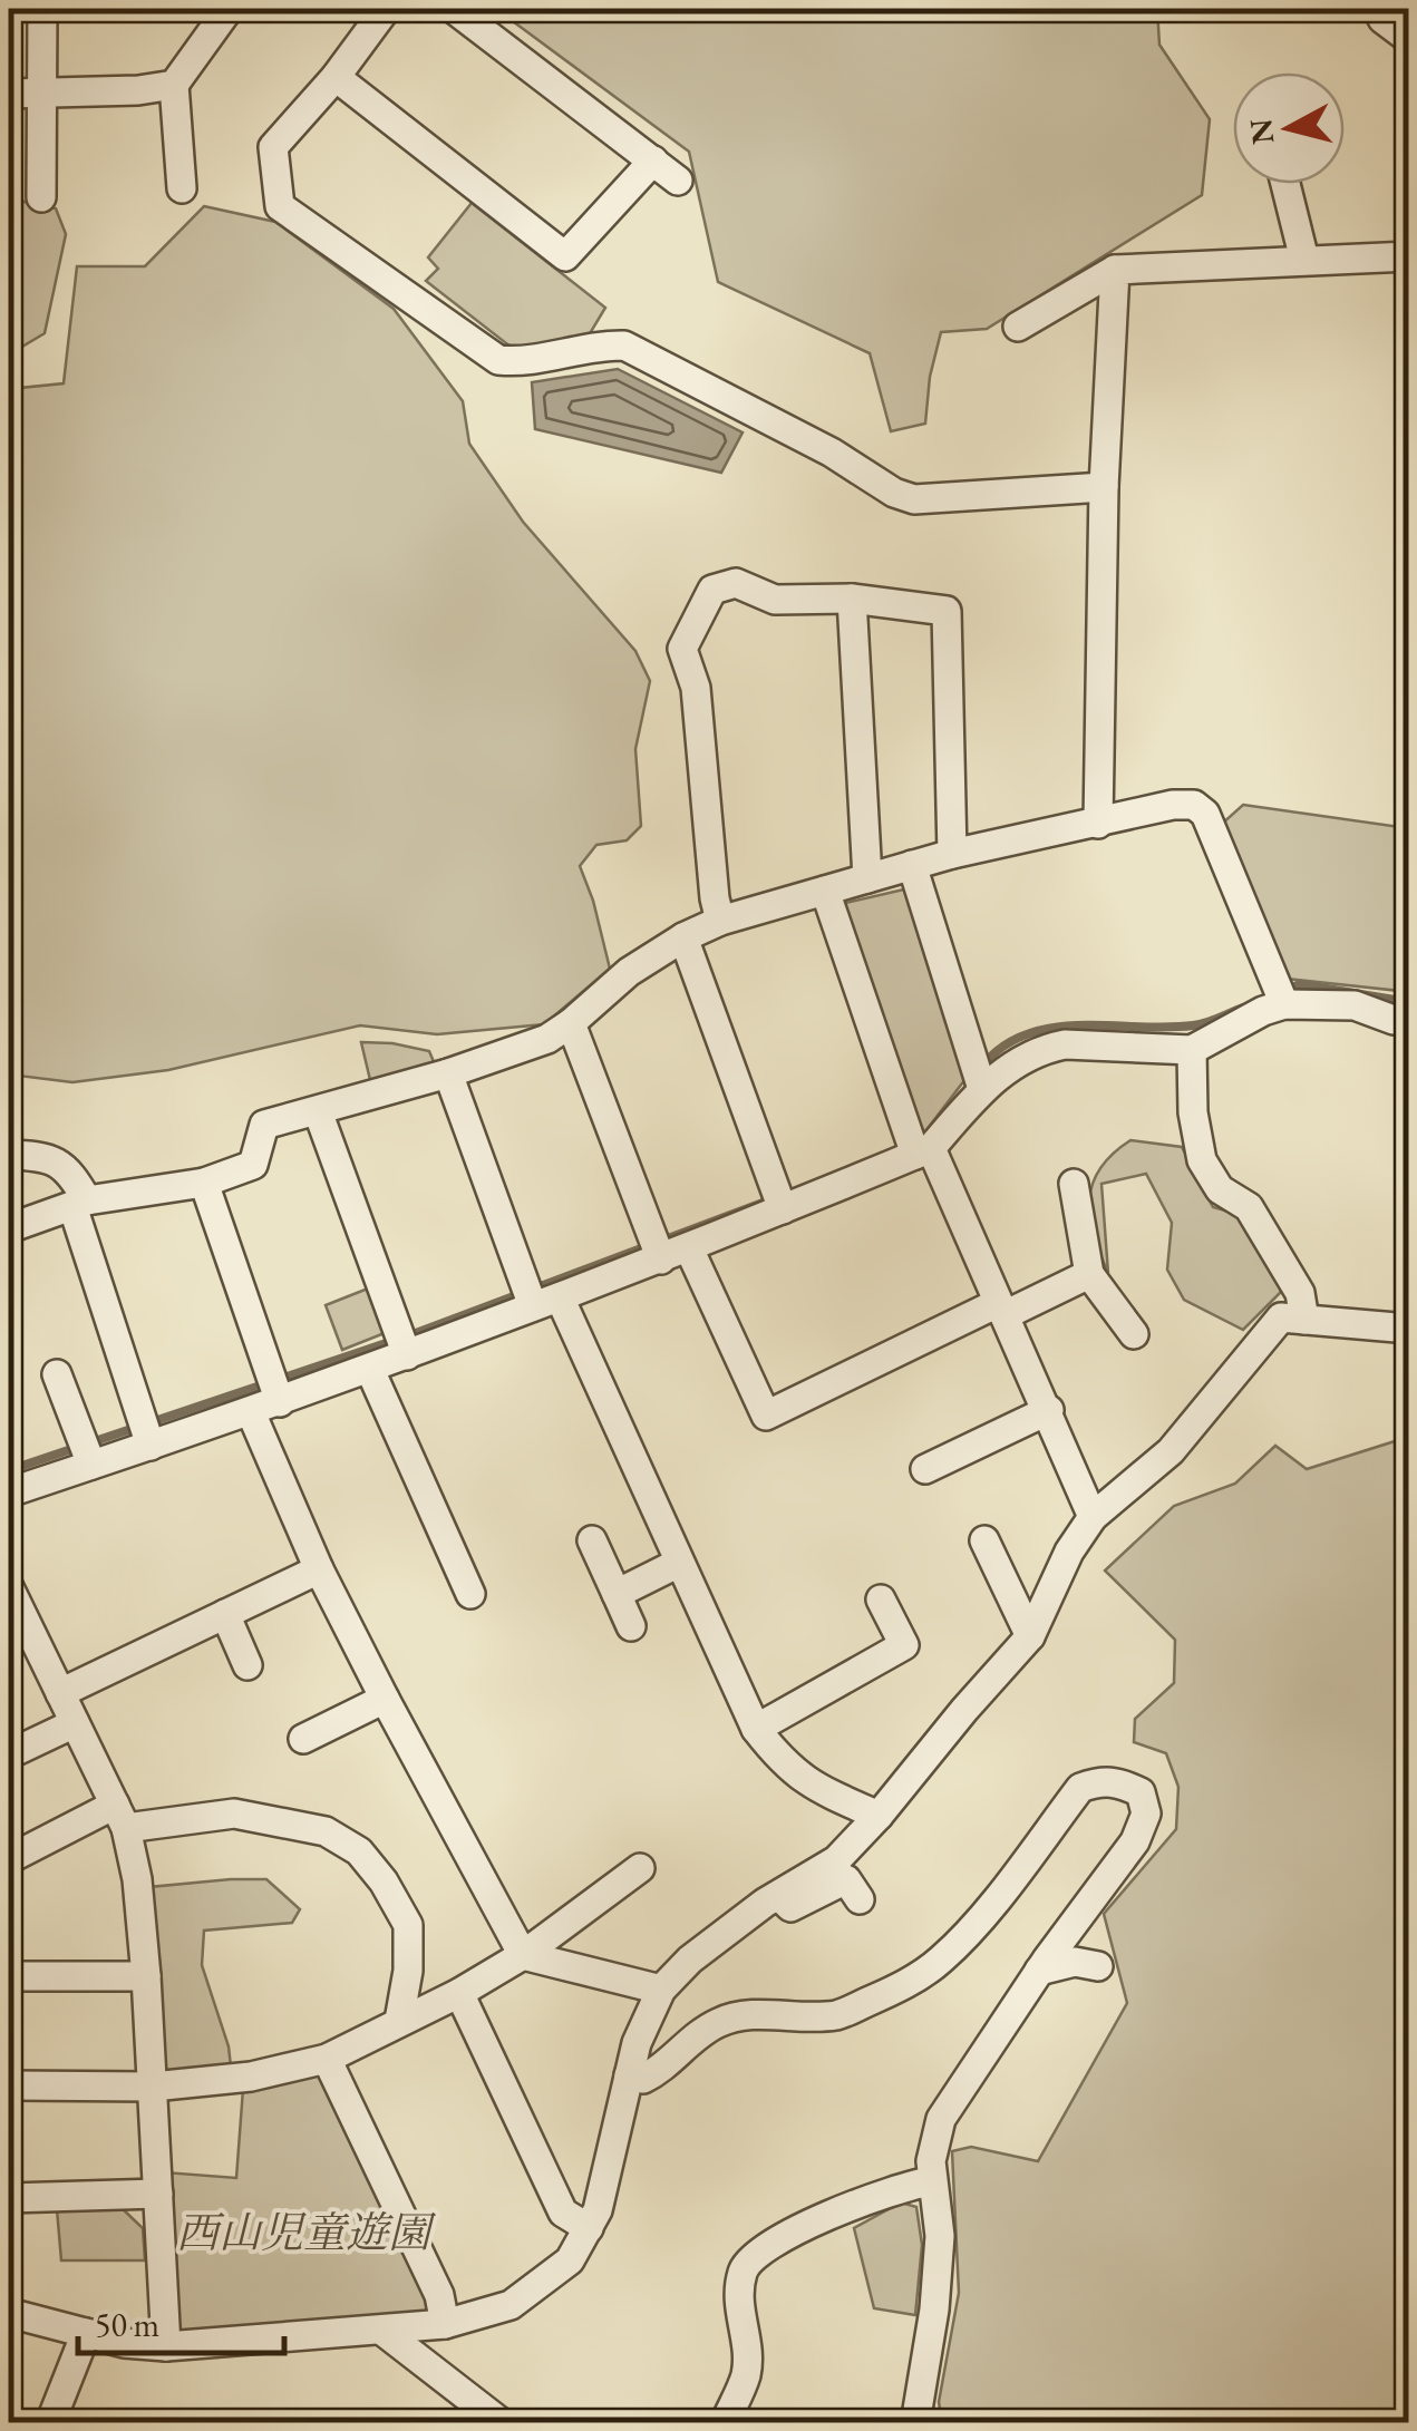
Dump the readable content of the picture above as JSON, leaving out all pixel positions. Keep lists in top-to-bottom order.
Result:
{
  "parks": ["西山児童遊園"],
  "scale_bar": "50 m",
  "north": "left"
}
